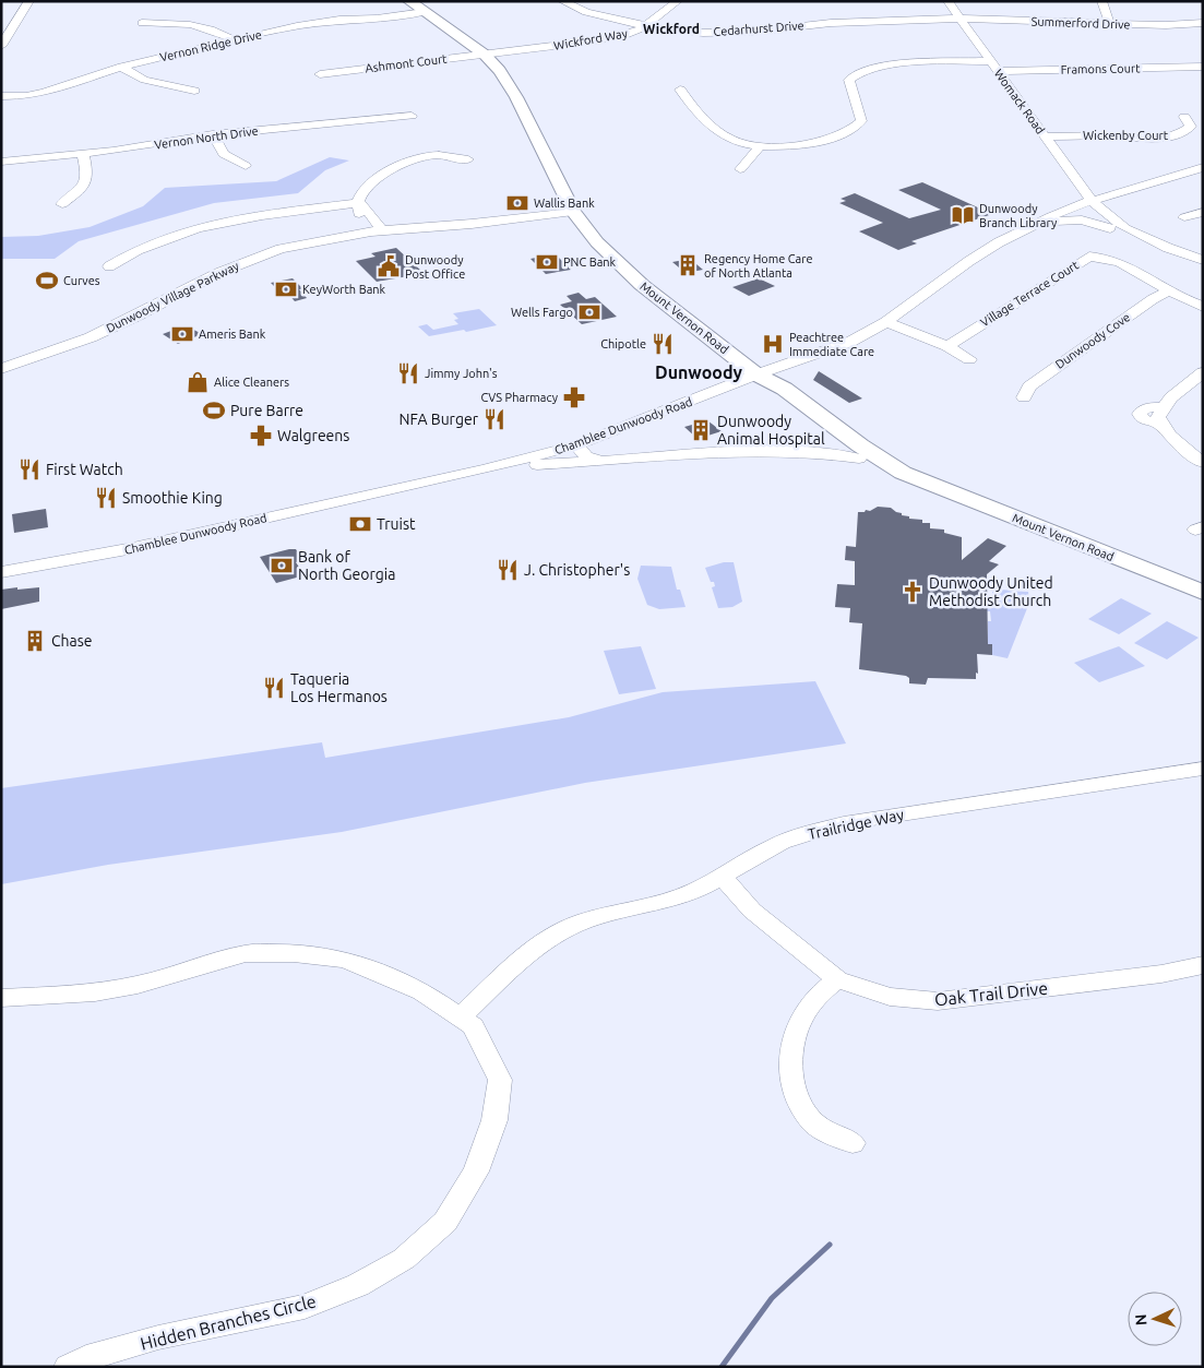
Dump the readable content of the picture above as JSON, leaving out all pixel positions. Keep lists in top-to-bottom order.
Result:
{
  "streets": {
    "main road": ["Mount Vernon Road"],
    "street": [
      "Summerford Drive",
      "Cedarhurst Drive",
      "Wickford Way",
      "Vernon Ridge Drive",
      "Ashmont Court",
      "Framons Court",
      "Womack Road",
      "Wickenby Court",
      "Vernon North Drive",
      "Village Terrace Court",
      "Dunwoody Village Parkway",
      "Dunwoody Cove",
      "Chamblee Dunwoody Road",
      "Trailridge Way",
      "Oak Trail Drive",
      "Hidden Branches Circle"
    ]
  },
  "crossings": [
    ["Summerford Drive", "Cedarhurst Drive"],
    ["Summerford Drive", "Womack Road"],
    ["Cedarhurst Drive", "Wickford Way"],
    ["Cedarhurst Drive", "Womack Road"],
    ["Wickford Way", "Ashmont Court"],
    ["Wickford Way", "Mount Vernon Road"],
    ["Vernon Ridge Drive", "Mount Vernon Road"],
    ["Ashmont Court", "Mount Vernon Road"],
    ["Framons Court", "Womack Road"],
    ["Womack Road", "Wickenby Court"],
    ["Womack Road", "Chamblee Dunwoody Road"],
    ["Village Terrace Court", "Dunwoody Cove"],
    ["Dunwoody Village Parkway", "Mount Vernon Road"],
    ["Mount Vernon Road", "Chamblee Dunwoody Road"],
    ["Trailridge Way", "Oak Trail Drive"],
    ["Trailridge Way", "Hidden Branches Circle"]
  ],
  "districts": ["Wickford", "Dunwoody"],
  "places": {
    "bank": [
      "Wallis Bank",
      "PNC Bank",
      "KeyWorth Bank",
      "Wells Fargo",
      "Ameris Bank",
      "Truist",
      "Bank of North Georgia"
    ],
    "library": ["Dunwoody Branch Library"],
    "building": ["Regency Home Care of North Atlanta", "Dunwoody Animal Hospital", "Chase"],
    "public building": ["Dunwoody Post Office"],
    "sports": ["Curves", "Pure Barre"],
    "restaurant": [
      "Chipotle",
      "Jimmy John's",
      "NFA Burger",
      "First Watch",
      "Smoothie King",
      "J. Christopher's",
      "Taqueria Los Hermanos"
    ],
    "hospital": ["Peachtree Immediate Care"],
    "shop": ["Alice Cleaners"],
    "pharmacy": ["CVS Pharmacy", "Walgreens"],
    "church": ["Dunwoody United Methodist Church"]
  },
  "north": "left"
}
